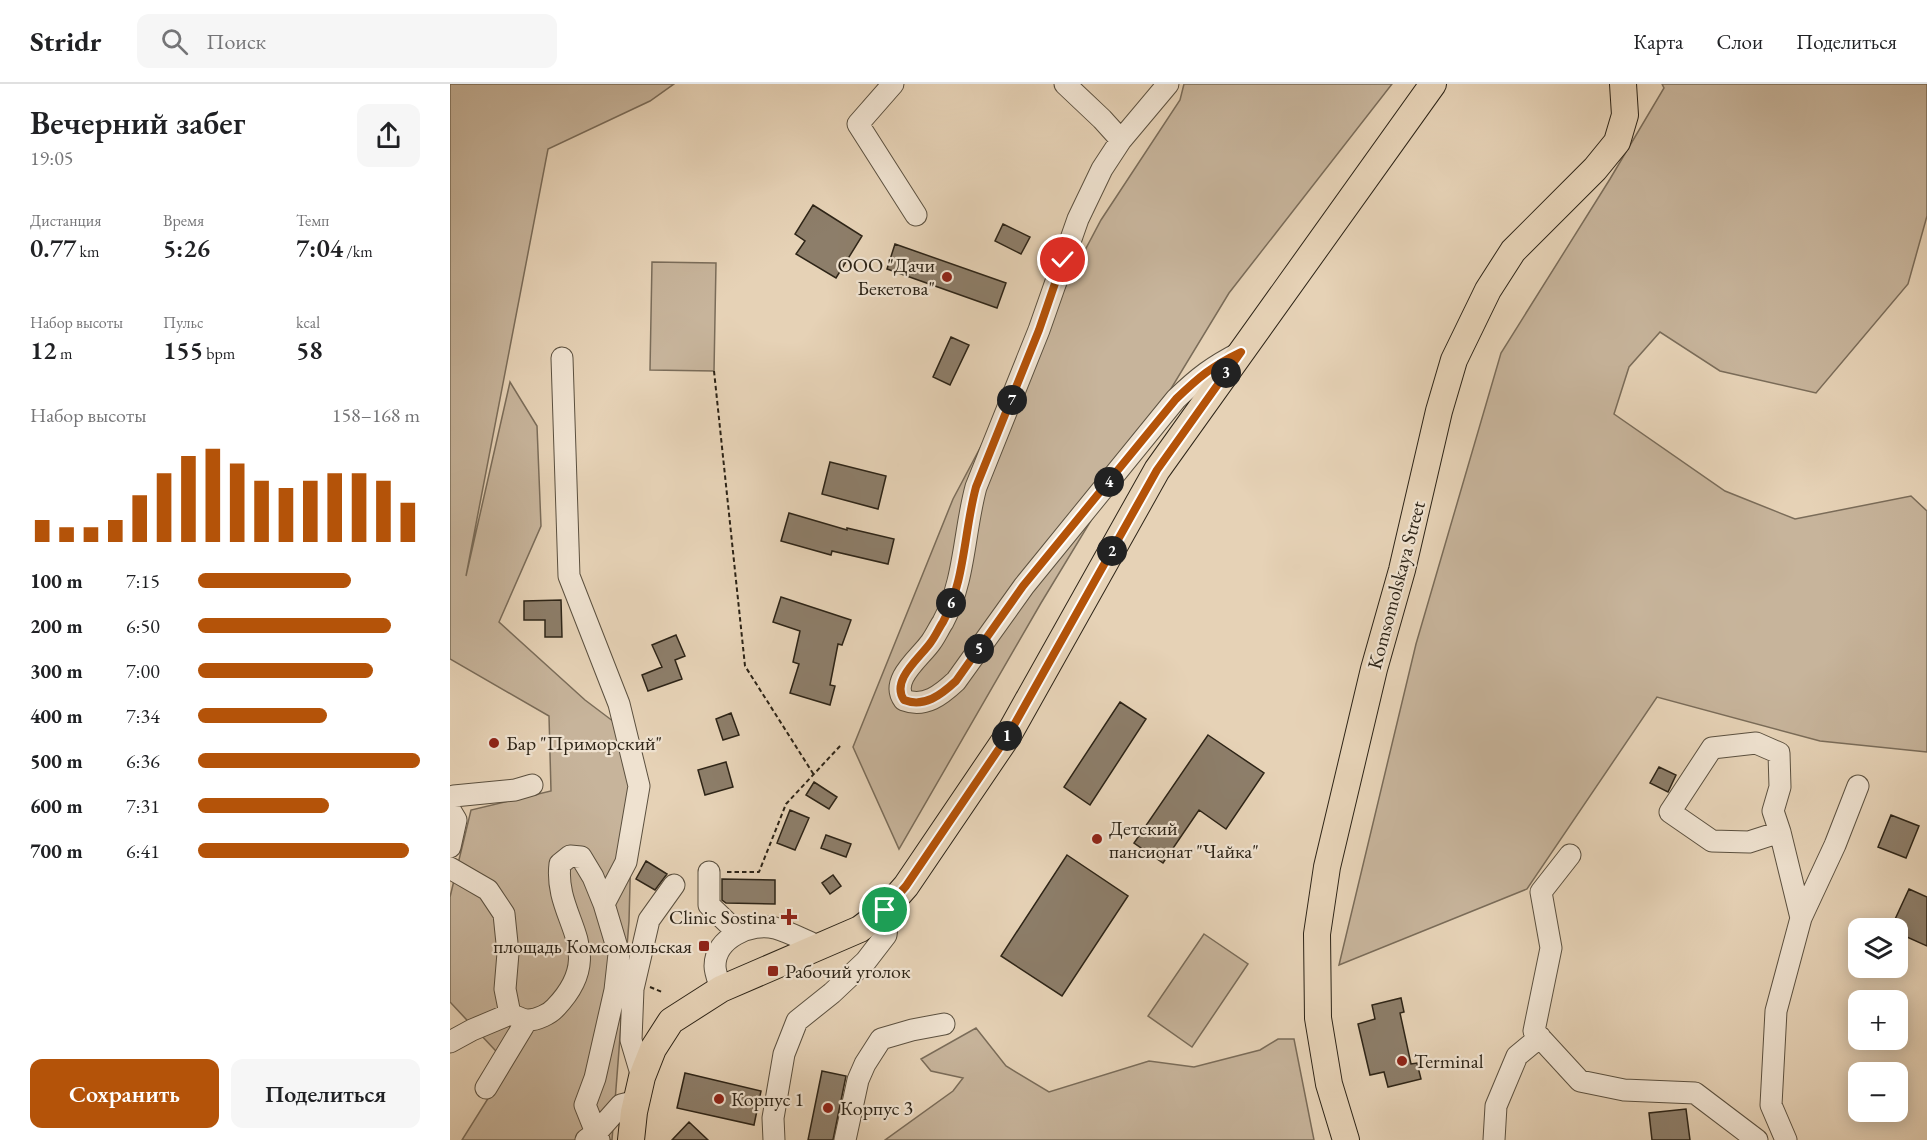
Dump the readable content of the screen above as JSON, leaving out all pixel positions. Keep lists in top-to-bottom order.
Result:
{
  "streets": {
    "main road": ["Komsomolskaya Street"]
  },
  "places": {
    "other": [
      "ООО \"Дачи Бекетова\"",
      "Бар \"Приморский\"",
      "Детский пансионат \"Чайка\"",
      "Terminal",
      "Корпус 1",
      "Корпус 3"
    ],
    "health": ["Clinic Sostina"],
    "transit": ["площадь Комсомольская", "Рабочий уголок"]
  },
  "page": {
    "header": "Stridr",
    "search": "Поиск",
    "nav": ["Карта", "Слои", "Поделиться"],
    "heading": ["Вечерний забег", "19:05"],
    "stats": [
      ["Дистанция", "0.77 km"],
      ["Время", "5:26"],
      ["Темп", "7:04 /km"],
      ["Набор высоты", "12 m"],
      ["Пульс", "155 bpm"],
      ["kcal", "58"]
    ],
    "pins": [
      "3",
      "7",
      "4",
      "2",
      "6",
      "5",
      "1"
    ],
    "chart": ["Набор высоты", "158–168 m"],
    "list": [
      {
        "name": "100 m",
        "note": "7:15"
      },
      {
        "name": "200 m",
        "note": "6:50"
      },
      {
        "name": "300 m",
        "note": "7:00"
      },
      {
        "name": "400 m",
        "note": "7:34"
      },
      {
        "name": "500 m",
        "note": "6:36"
      },
      {
        "name": "600 m",
        "note": "7:31"
      },
      {
        "name": "700 m",
        "note": "6:41"
      }
    ],
    "map_buttons": ["+", "−"],
    "buttons": ["Сохранить", "Поделиться"]
  }
}
